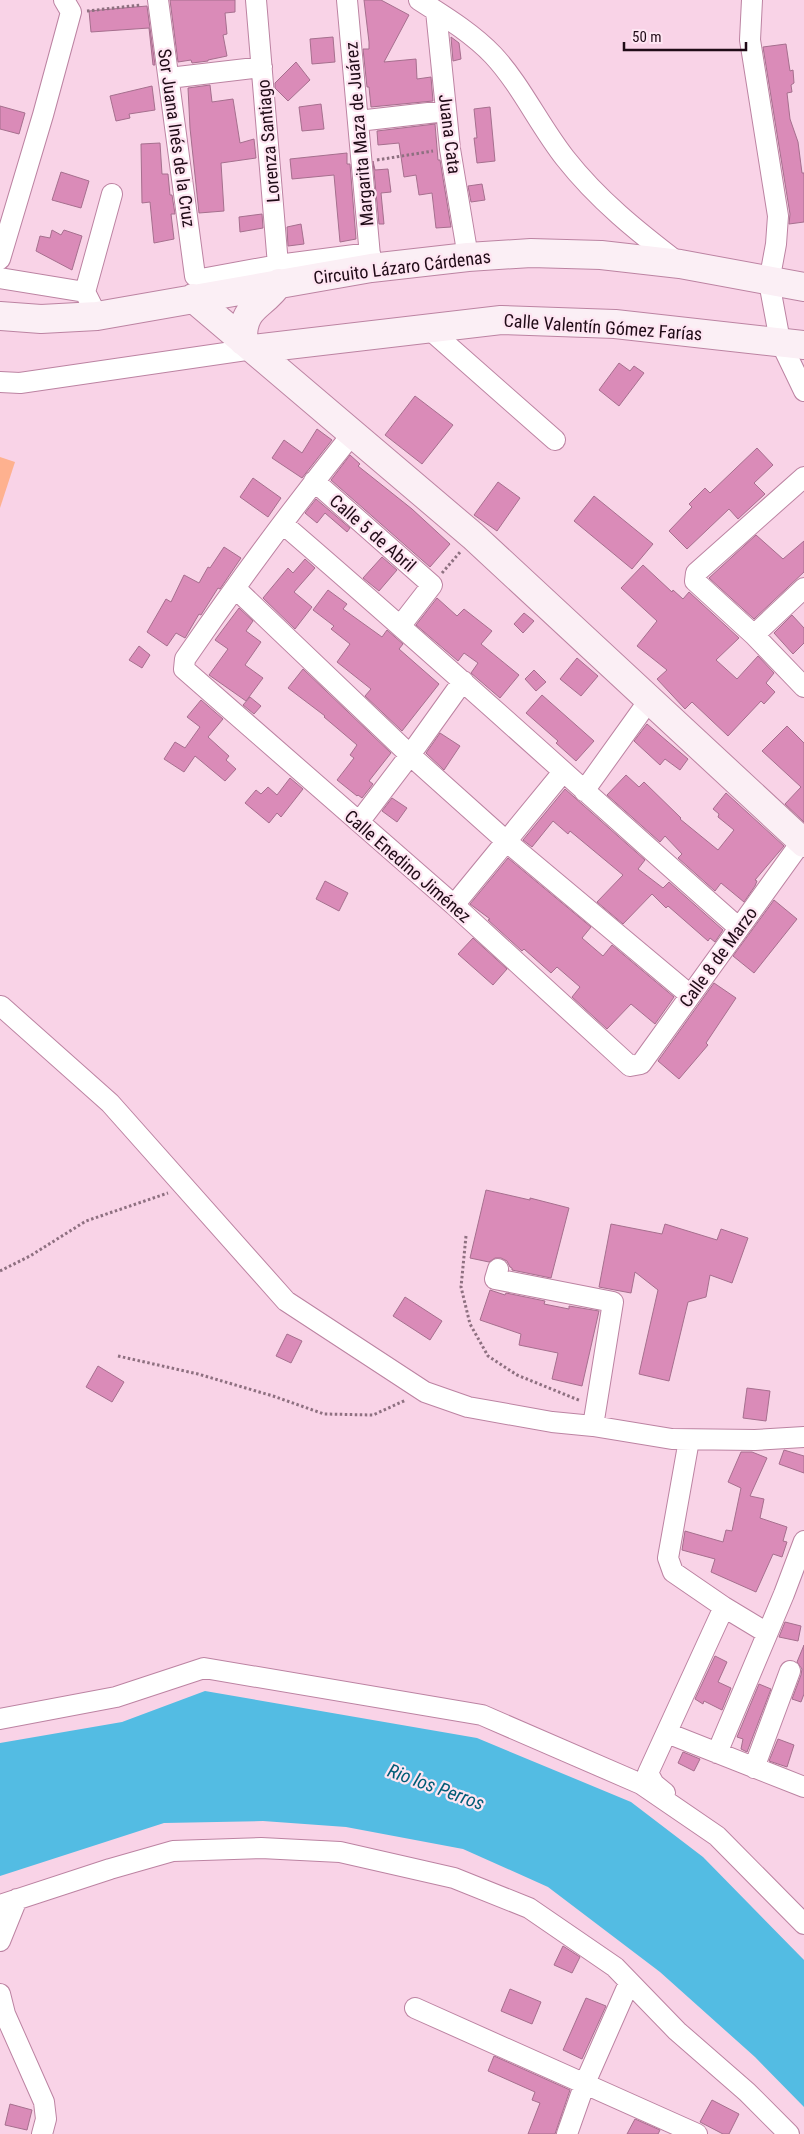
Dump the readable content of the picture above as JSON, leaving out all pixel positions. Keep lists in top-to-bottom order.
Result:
{
  "streets": {
    "street": [
      "Margarita Maza de Juárez",
      "Juana Cata",
      "Sor Juana Inés de la Cruz",
      "Lorenza Santiago",
      "Circuito Lázaro Cárdenas",
      "Calle Valentín Gómez Farías",
      "Calle 5 de Abril",
      "Calle Enedino Jiménez",
      "Calle 8 de Marzo"
    ]
  },
  "crossings": [
    ["Margarita Maza de Juárez", "Circuito Lázaro Cárdenas"],
    ["Juana Cata", "Circuito Lázaro Cárdenas"],
    ["Sor Juana Inés de la Cruz", "Circuito Lázaro Cárdenas"],
    ["Lorenza Santiago", "Circuito Lázaro Cárdenas"],
    ["Calle Enedino Jiménez", "Calle 8 de Marzo"]
  ],
  "water": ["Rio los Perros"],
  "scale_bar": "50 m"
}
